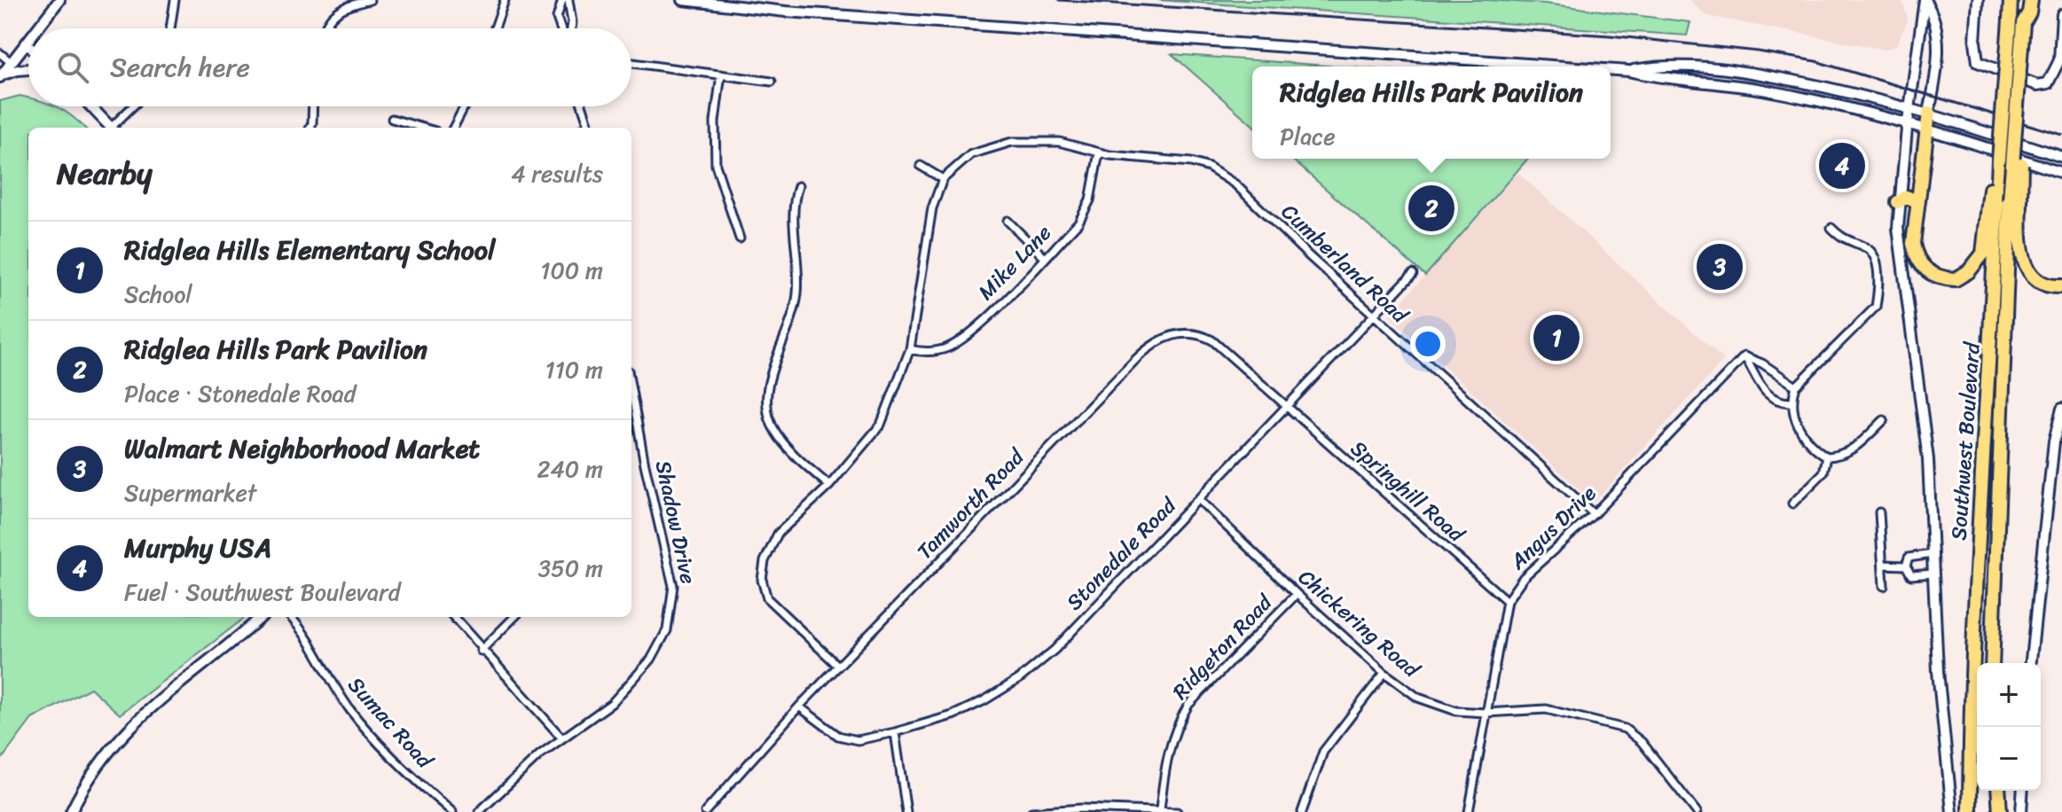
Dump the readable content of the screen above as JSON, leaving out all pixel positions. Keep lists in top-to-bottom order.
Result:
{
  "streets": {
    "highway": ["Southwest Boulevard"],
    "street": [
      "Mike Lane",
      "Cumberland Road",
      "Springhill Road",
      "Tamworth Road",
      "Shadow Drive",
      "Angus Drive",
      "Stonedale Road",
      "Chickering Road",
      "Ridgeton Road",
      "Sumac Road"
    ]
  },
  "crossings": [
    ["Mike Lane", "Cumberland Road"],
    ["Cumberland Road", "Angus Drive"],
    ["Cumberland Road", "Stonedale Road"],
    ["Springhill Road", "Tamworth Road"],
    ["Springhill Road", "Angus Drive"],
    ["Springhill Road", "Stonedale Road"],
    ["Tamworth Road", "Stonedale Road"],
    ["Angus Drive", "Chickering Road"],
    ["Stonedale Road", "Chickering Road"],
    ["Chickering Road", "Ridgeton Road"]
  ],
  "page": {
    "search": "Search here",
    "popup": ["Ridglea Hills Park Pavilion", "Place"],
    "heading": ["Nearby", "4 results"],
    "pins": [
      "4",
      "2",
      "3",
      "1"
    ],
    "list": [
      {
        "mark": "1",
        "name": "Ridglea Hills Elementary School",
        "note": "School",
        "value": "100 m"
      },
      {
        "mark": "2",
        "name": "Ridglea Hills Park Pavilion",
        "note": "Place · Stonedale Road",
        "value": "110 m"
      },
      {
        "mark": "3",
        "name": "Walmart Neighborhood Market",
        "note": "Supermarket",
        "value": "240 m"
      },
      {
        "mark": "4",
        "name": "Murphy USA",
        "note": "Fuel · Southwest Boulevard",
        "value": "350 m"
      }
    ],
    "map_buttons": ["+", "−"]
  }
}
